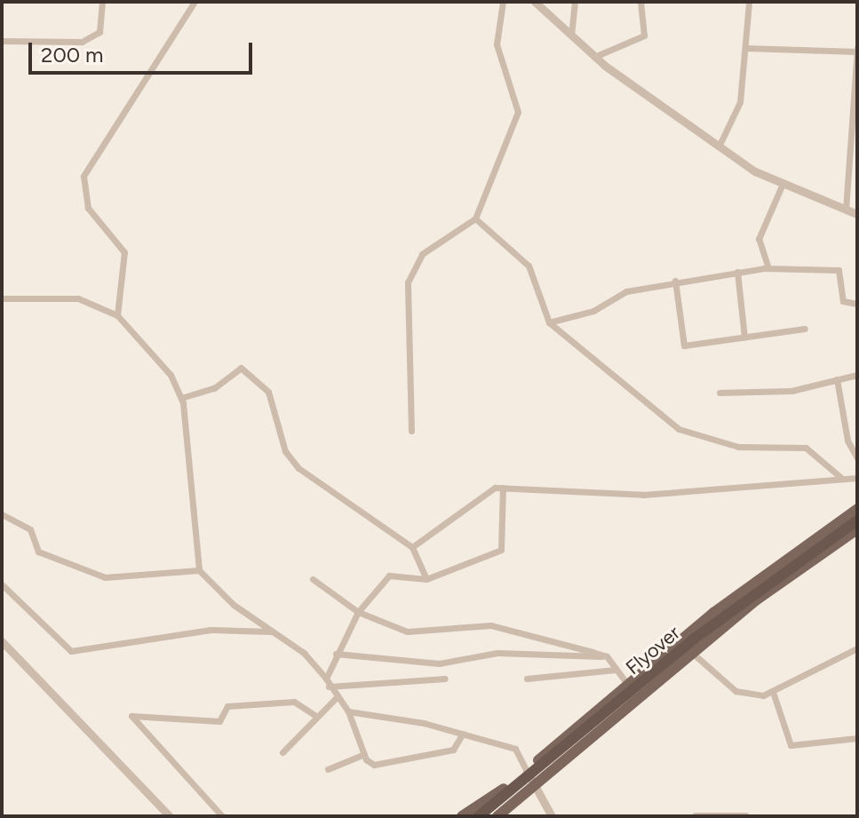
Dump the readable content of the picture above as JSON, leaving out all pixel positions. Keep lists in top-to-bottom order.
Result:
{
  "streets": {
    "highway": ["Flyover"]
  },
  "scale_bar": "200 m"
}
